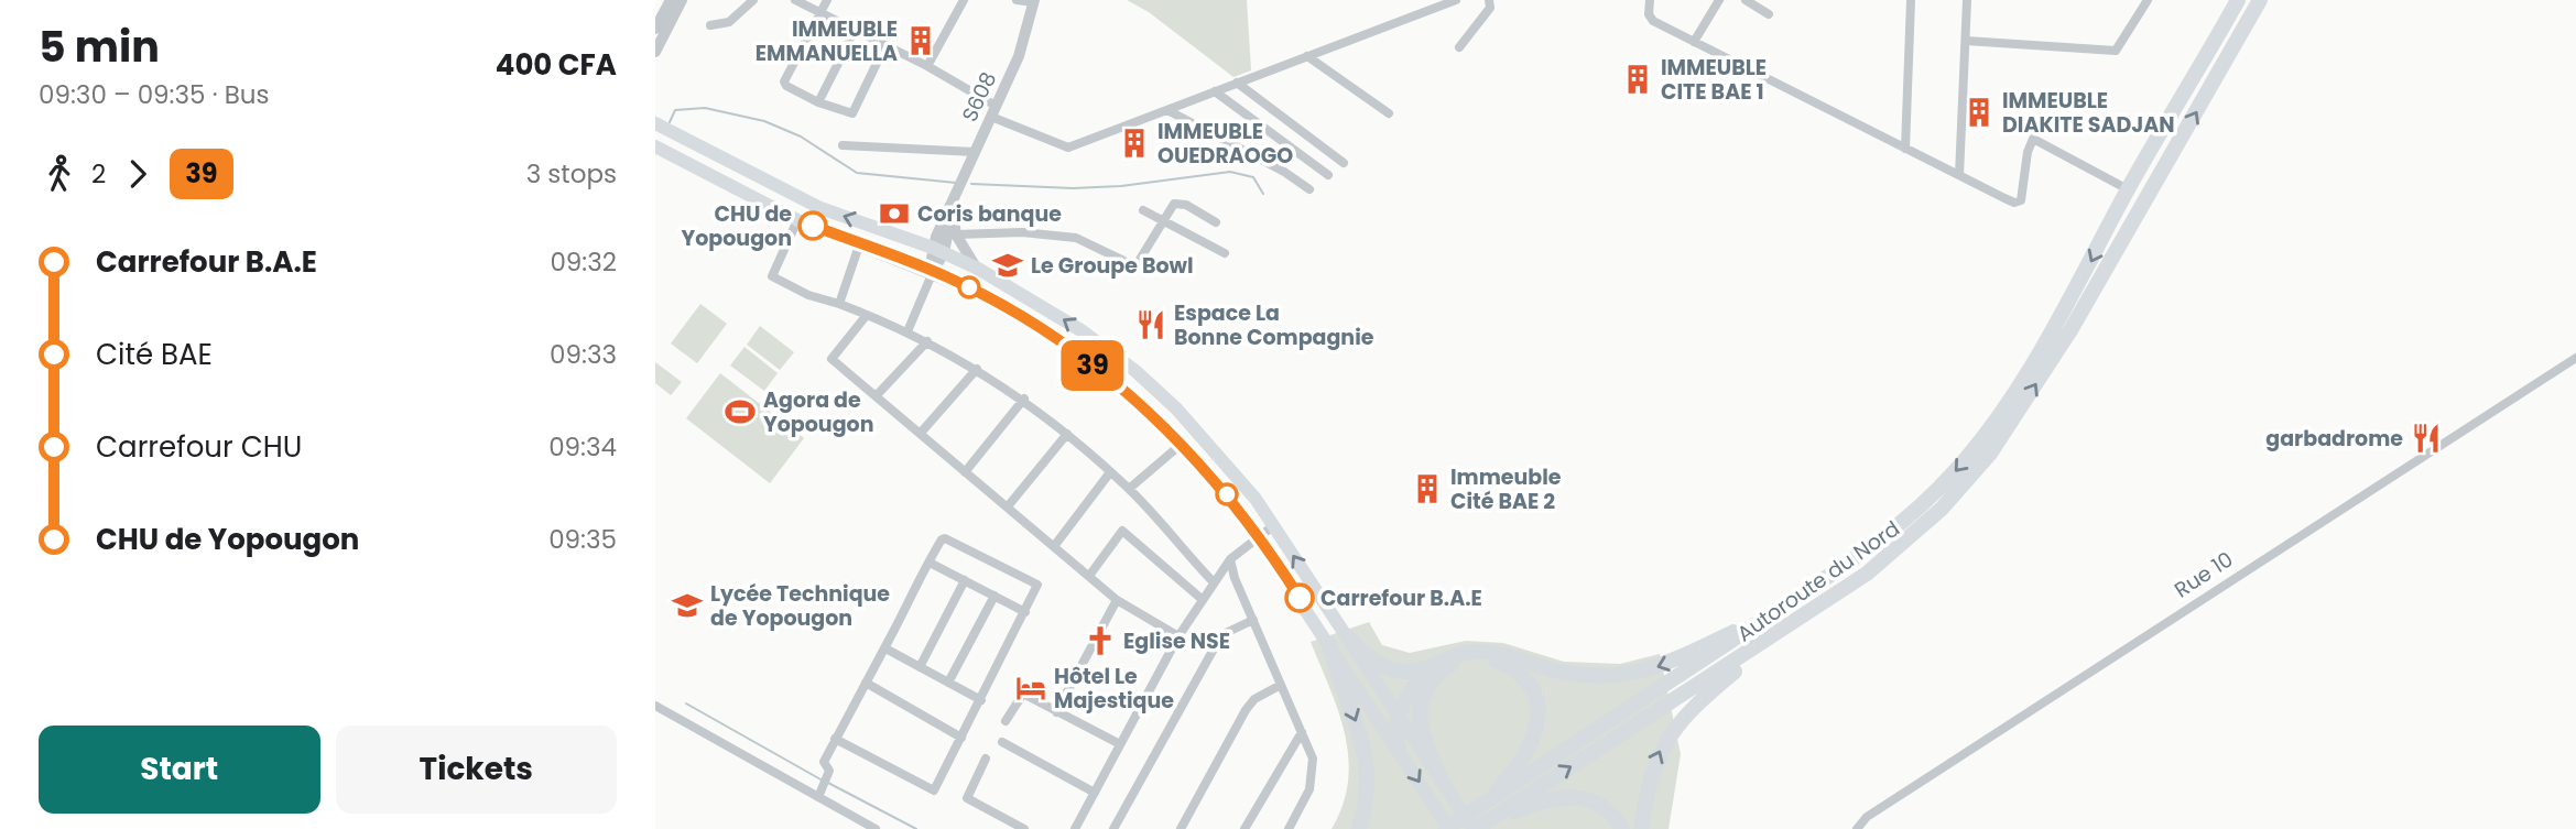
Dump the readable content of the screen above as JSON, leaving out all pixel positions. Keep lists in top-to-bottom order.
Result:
{
  "streets": {
    "highway": ["Autoroute du Nord"],
    "street": ["S608", "Rue 10"]
  },
  "places": {
    "building": [
      "IMMEUBLE EMMANUELLA",
      "IMMEUBLE CITE BAE 1",
      "IMMEUBLE DIAKITE SADJAN",
      "IMMEUBLE OUEDRAOGO",
      "Immeuble Cité BAE 2"
    ],
    "bank": ["Coris banque"],
    "other": ["CHU de Yopougon", "Carrefour B.A.E"],
    "school or university": ["Le Groupe Bowl", "Lycée Technique de Yopougon"],
    "restaurant": ["Espace La Bonne Compagnie", "garbadrome"],
    "sports": ["Agora de Yopougon"],
    "church": ["Eglise NSE"],
    "hotel": ["Hôtel Le Majestique"]
  },
  "lines": ["bus line 39"],
  "page": {
    "heading": ["5 min", "09:30 – 09:35 · Bus", "400 CFA"],
    "on_map": "39",
    "legs": ["2", "39", "3 stops"],
    "list": [
      {
        "name": "Carrefour B.A.E",
        "value": "09:32"
      },
      {
        "name": "Cité BAE",
        "value": "09:33"
      },
      {
        "name": "Carrefour CHU",
        "value": "09:34"
      },
      {
        "name": "CHU de Yopougon",
        "value": "09:35"
      }
    ],
    "buttons": ["Start", "Tickets"]
  }
}
